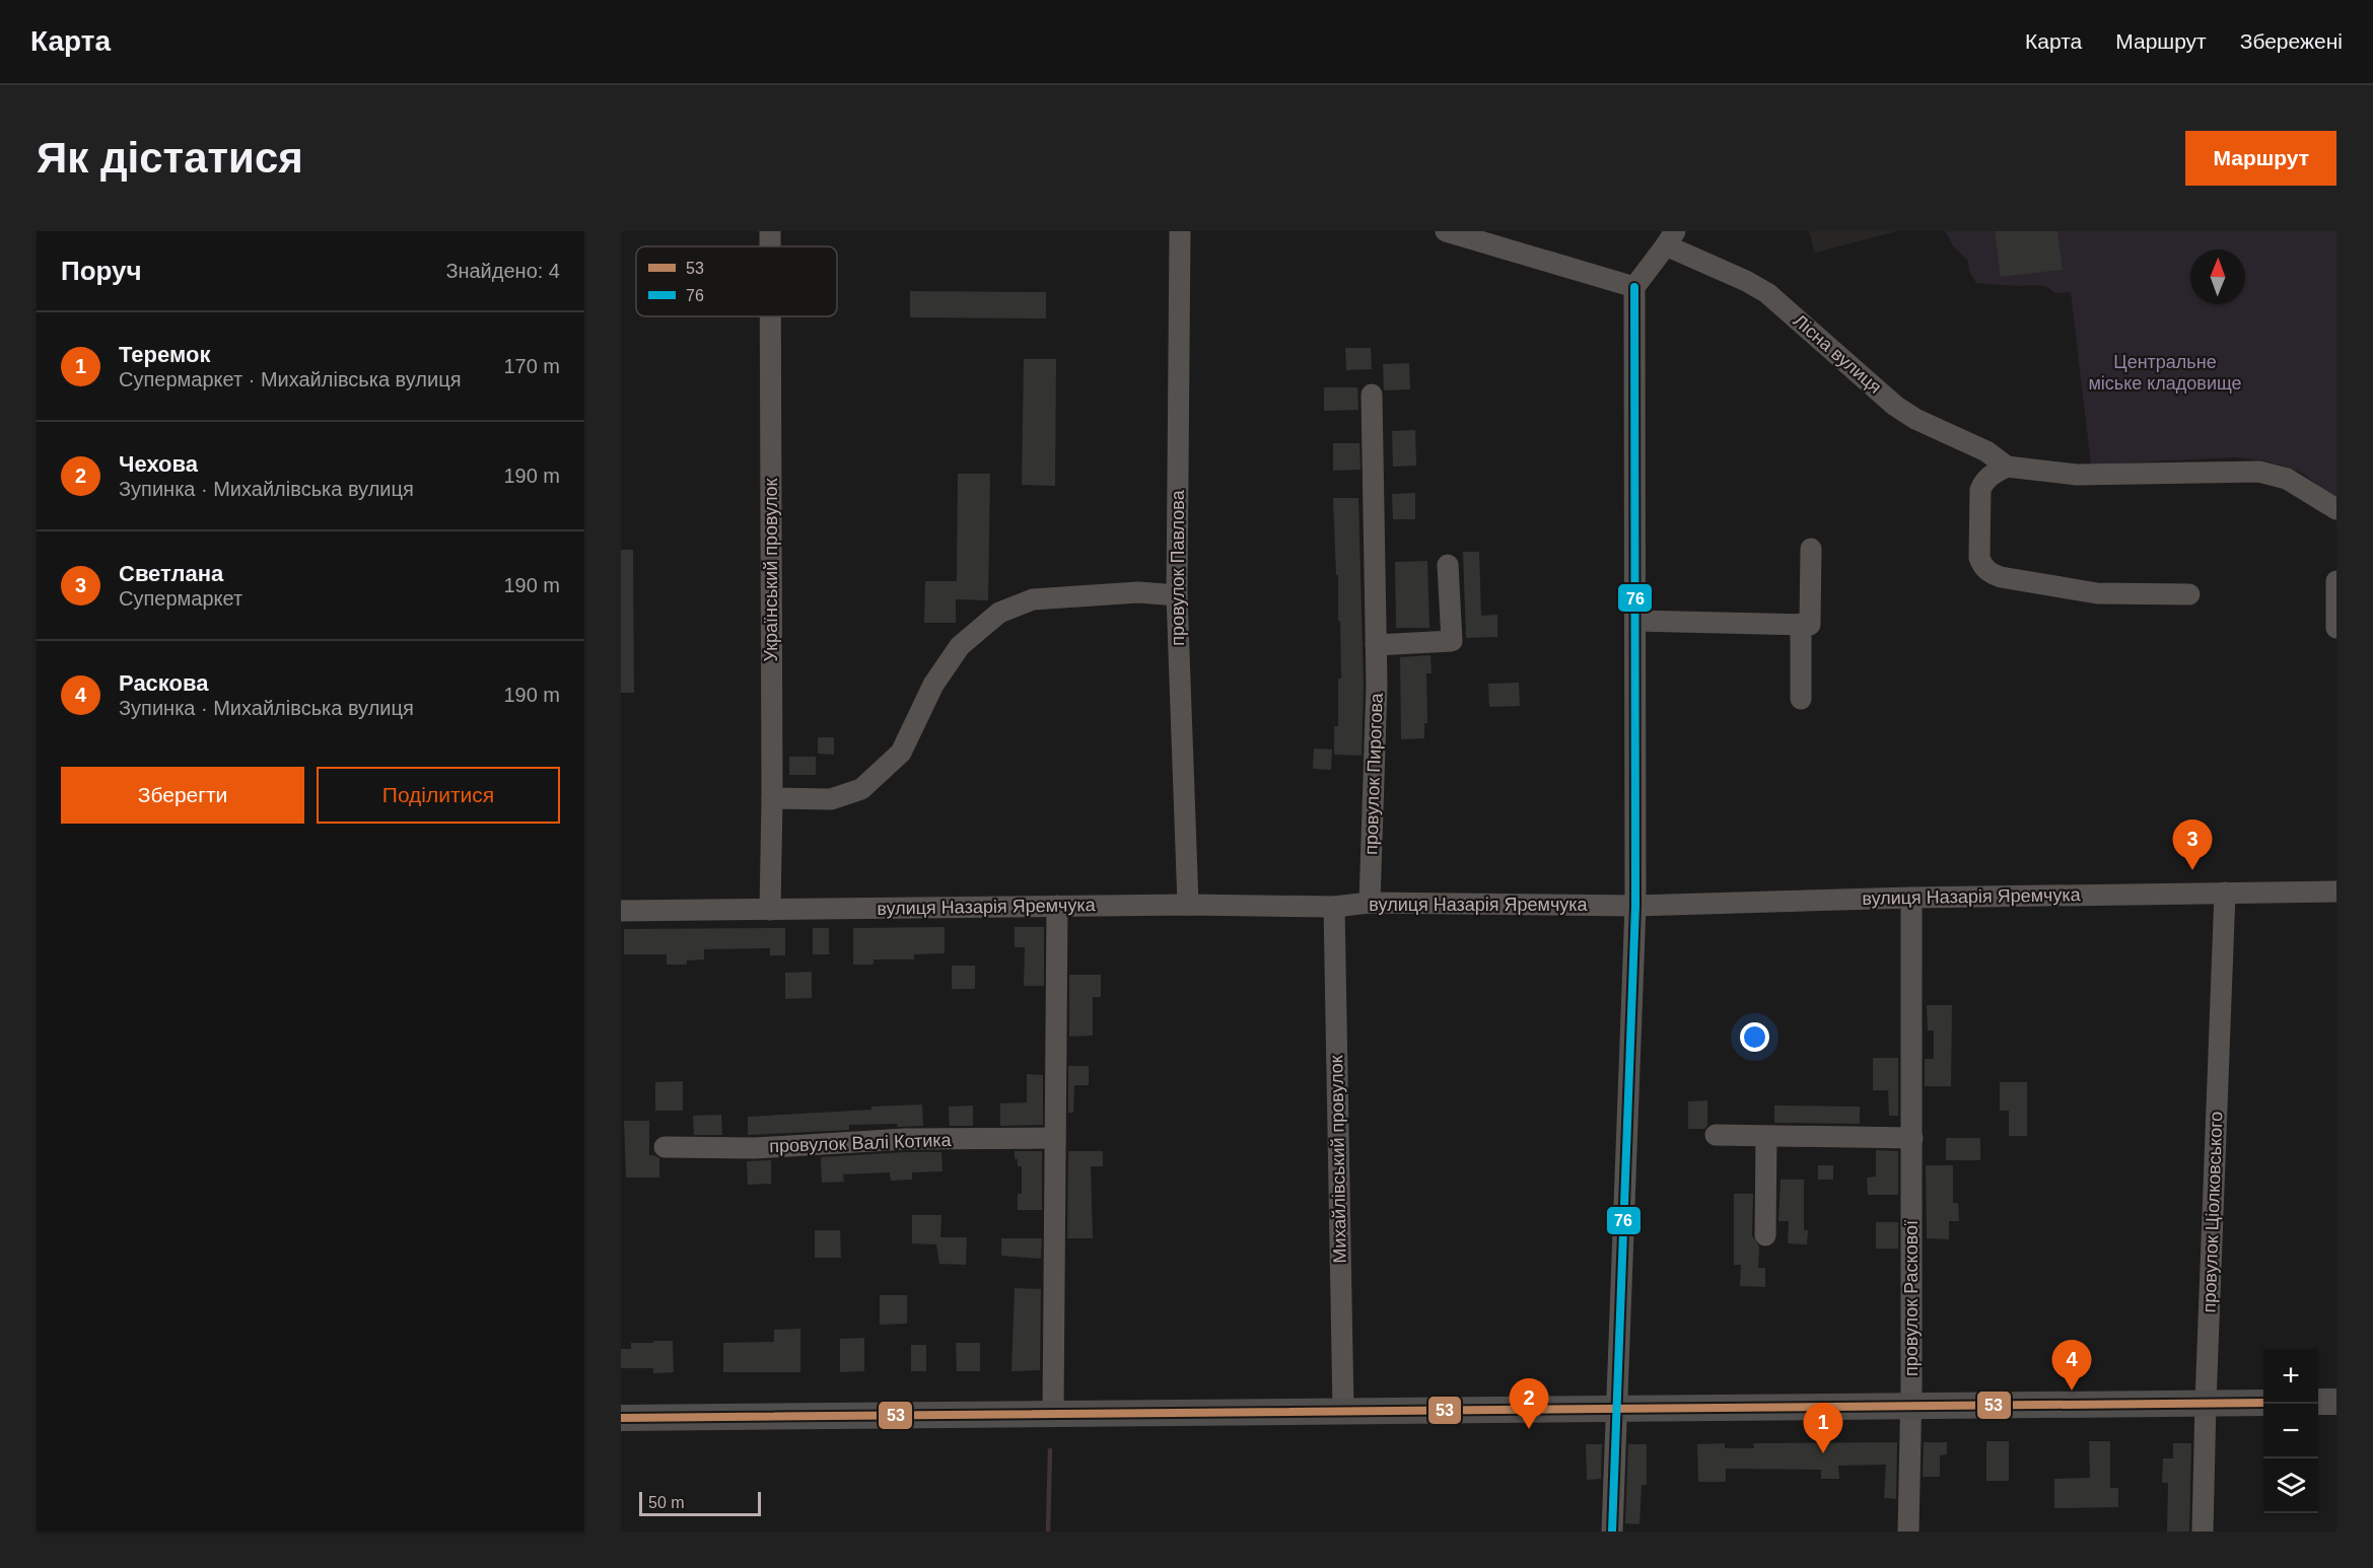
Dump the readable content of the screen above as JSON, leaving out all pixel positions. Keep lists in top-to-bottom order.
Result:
{
  "streets": {
    "street": [
      "Лісна вулиця",
      "провулок Павлова",
      "Український провулок",
      "провулок Пирогова",
      "вулиця Назарія Яремчука",
      "провулок Валі Котика",
      "Михайлівський провулок",
      "провулок Ціолковського",
      "провулок Раскової"
    ]
  },
  "crossings": [
    ["провулок Павлова", "вулиця Назарія Яремчука"],
    ["Український провулок", "вулиця Назарія Яремчука"],
    ["провулок Пирогова", "вулиця Назарія Яремчука"],
    ["вулиця Назарія Яремчука", "Михайлівський провулок"],
    ["вулиця Назарія Яремчука", "провулок Ціолковського"],
    ["вулиця Назарія Яремчука", "провулок Раскової"]
  ],
  "parks": ["Центральне міське кладовище"],
  "lines": ["transit line 76", "transit line 53"],
  "legend": ["53", "76"],
  "scale_bar": "50 m",
  "north": "top",
  "page": {
    "header": "Карта",
    "nav": ["Карта", "Маршрут", "Збережені"],
    "buttons": [
      "Маршрут",
      ["Зберегти", "Поділитися"]
    ],
    "title": "Як дістатися",
    "heading": ["Поруч", "Знайдено: 4"],
    "list": [
      {
        "mark": "1",
        "name": "Теремок",
        "note": "Супермаркет · Михайлівська вулиця",
        "value": "170 m"
      },
      {
        "mark": "2",
        "name": "Чехова",
        "note": "Зупинка · Михайлівська вулиця",
        "value": "190 m"
      },
      {
        "mark": "3",
        "name": "Светлана",
        "note": "Супермаркет",
        "value": "190 m"
      },
      {
        "mark": "4",
        "name": "Раскова",
        "note": "Зупинка · Михайлівська вулиця",
        "value": "190 m"
      }
    ],
    "pins": [
      "3",
      "4",
      "2",
      "1"
    ],
    "map_buttons": ["+", "−"],
    "scale": "50 m"
  }
}
